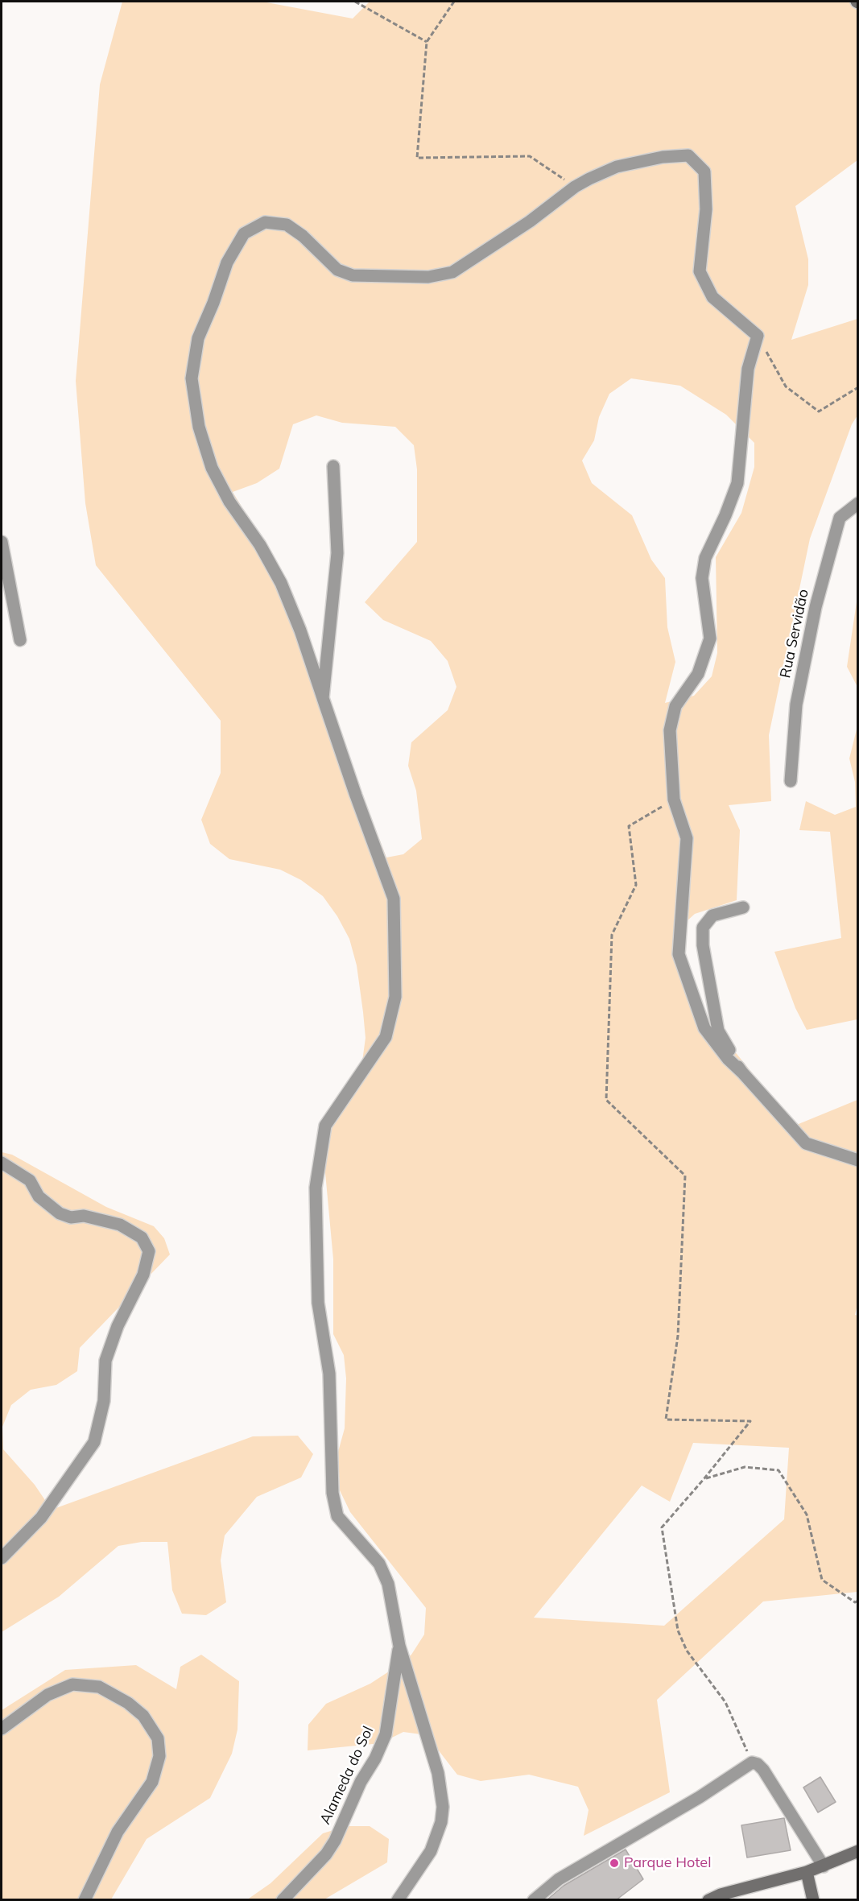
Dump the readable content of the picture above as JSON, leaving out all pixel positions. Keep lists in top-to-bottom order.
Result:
{
  "streets": {
    "street": ["Rua Servidão", "Alameda do Sol"]
  },
  "places": ["Parque Hotel"]
}
